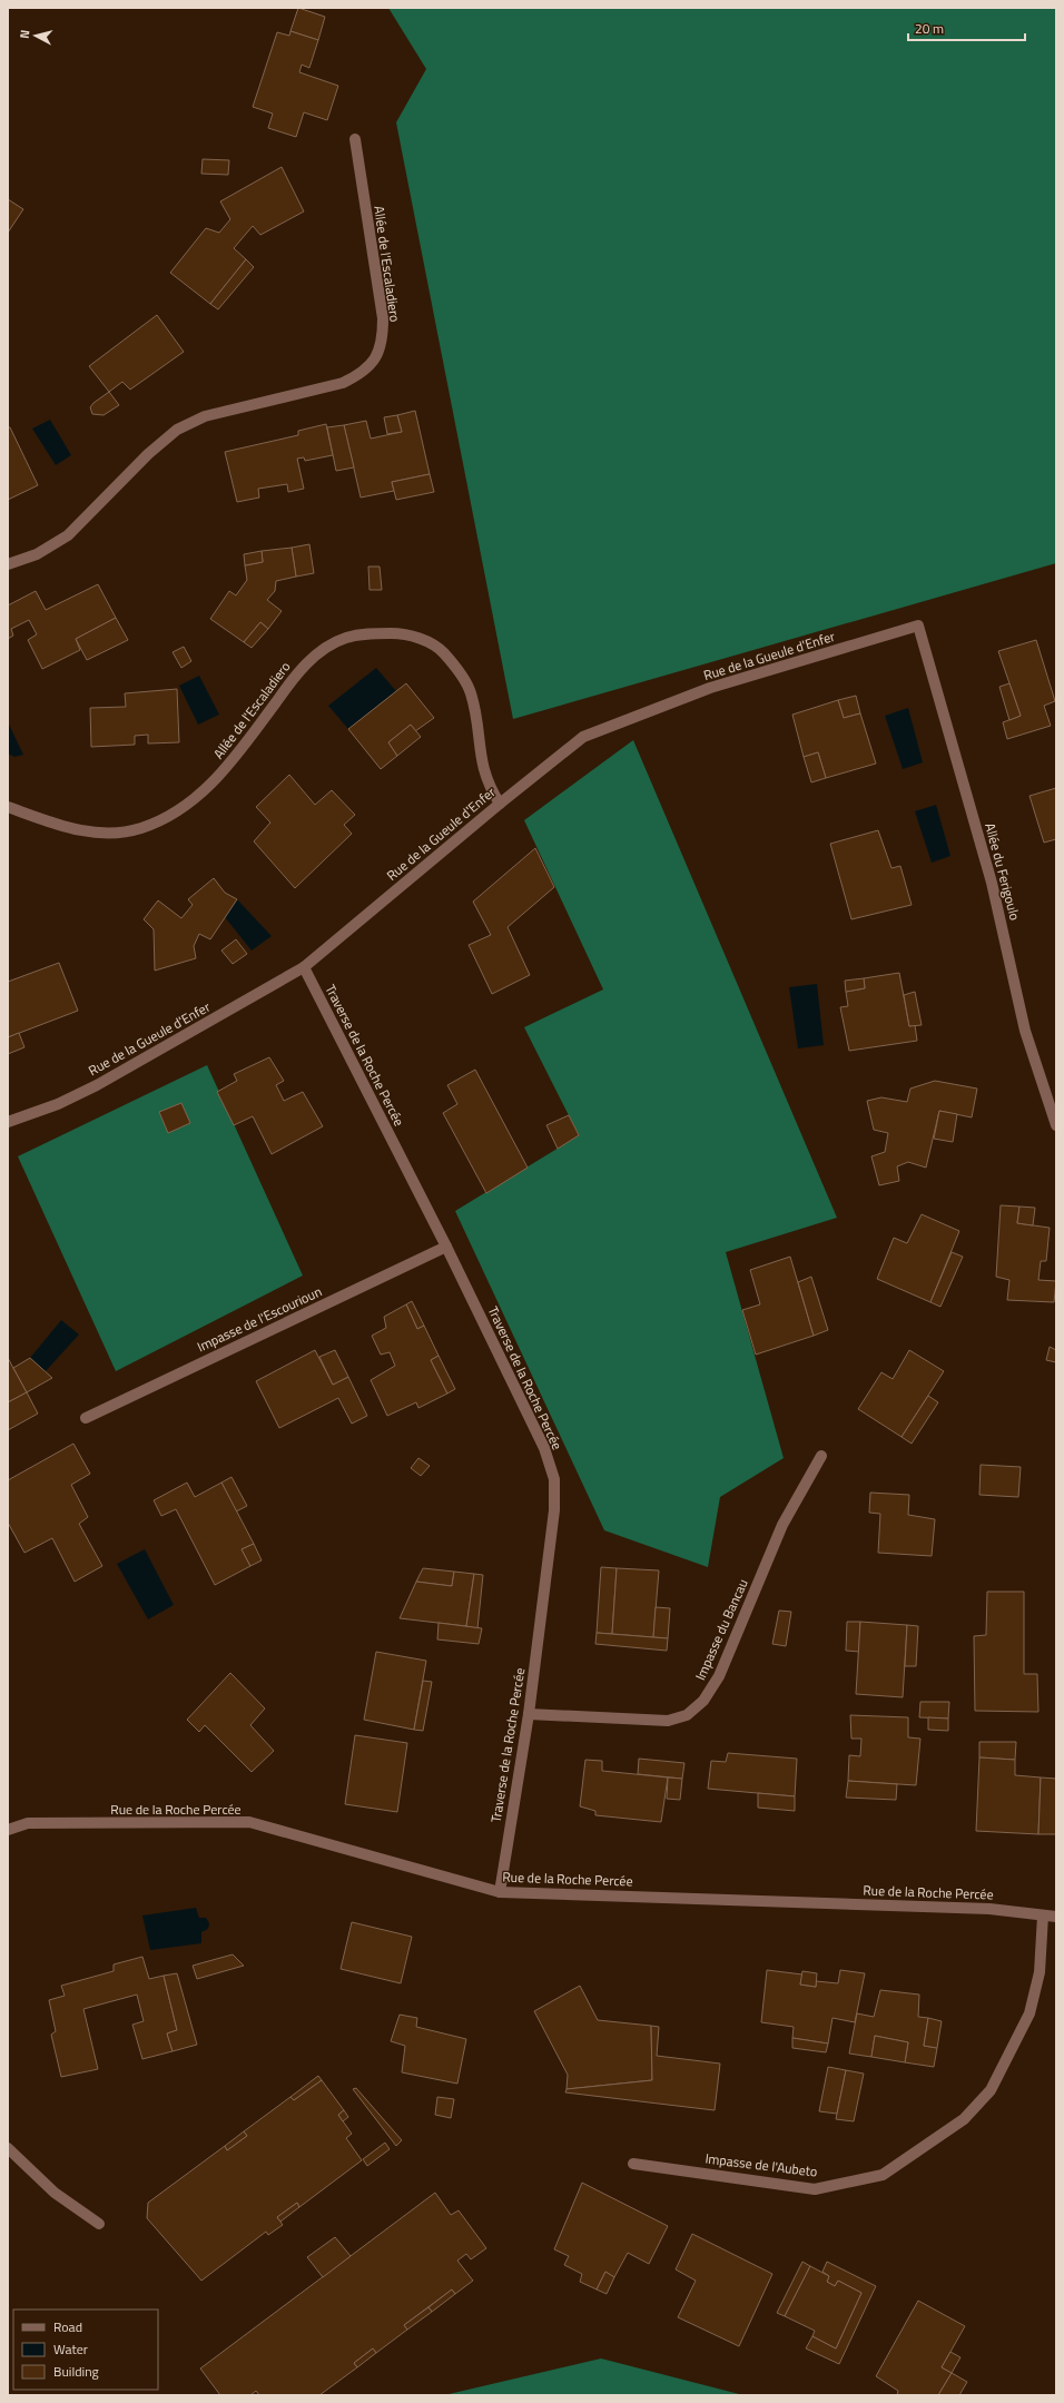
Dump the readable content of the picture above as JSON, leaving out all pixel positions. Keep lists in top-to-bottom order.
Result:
{
  "streets": {
    "street": [
      "Allée de l'Escaladiero",
      "Rue de la Gueule d'Enfer",
      "Allée du Ferigoulo",
      "Traverse de la Roche Percée",
      "Impasse de l'Escourioun",
      "Impasse du Bancau",
      "Rue de la Roche Percée",
      "Impasse de l'Aubeto"
    ]
  },
  "crossings": [
    ["Allée de l'Escaladiero", "Rue de la Gueule d'Enfer"],
    ["Rue de la Gueule d'Enfer", "Allée du Ferigoulo"],
    ["Rue de la Gueule d'Enfer", "Traverse de la Roche Percée"],
    ["Traverse de la Roche Percée", "Impasse de l'Escourioun"],
    ["Traverse de la Roche Percée", "Impasse du Bancau"],
    ["Traverse de la Roche Percée", "Rue de la Roche Percée"],
    ["Rue de la Roche Percée", "Impasse de l'Aubeto"]
  ],
  "legend": ["Road", "Water", "Building"],
  "scale_bar": "20 m",
  "north": "left"
}
